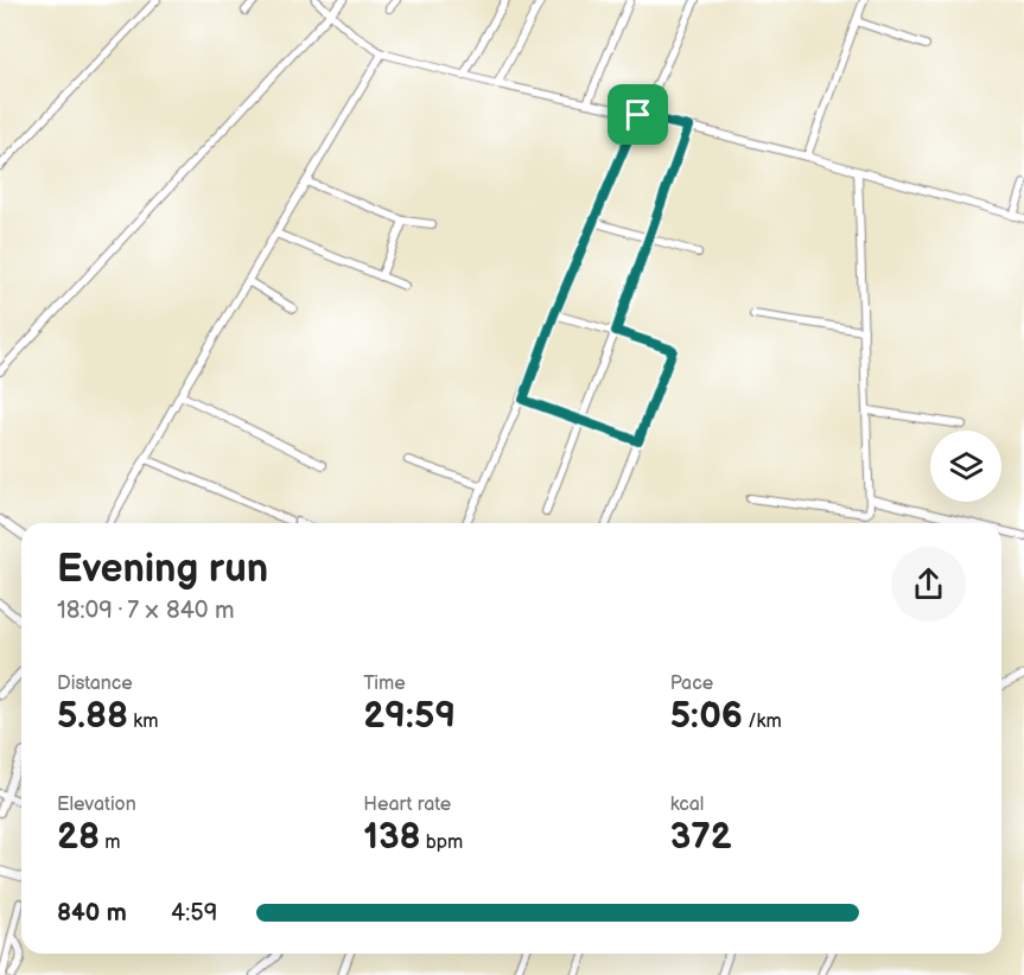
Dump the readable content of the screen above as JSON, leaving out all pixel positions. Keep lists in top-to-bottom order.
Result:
{
  "page": {
    "heading": ["Evening run", "18:09 · 7 × 840 m"],
    "stats": [
      ["Distance", "5.88 km"],
      ["Time", "29:59"],
      ["Pace", "5:06 /km"],
      ["Elevation", "28 m"],
      ["Heart rate", "138 bpm"],
      ["kcal", "372"]
    ],
    "list": [
      {
        "name": "840 m",
        "note": "4:59"
      }
    ]
  }
}
